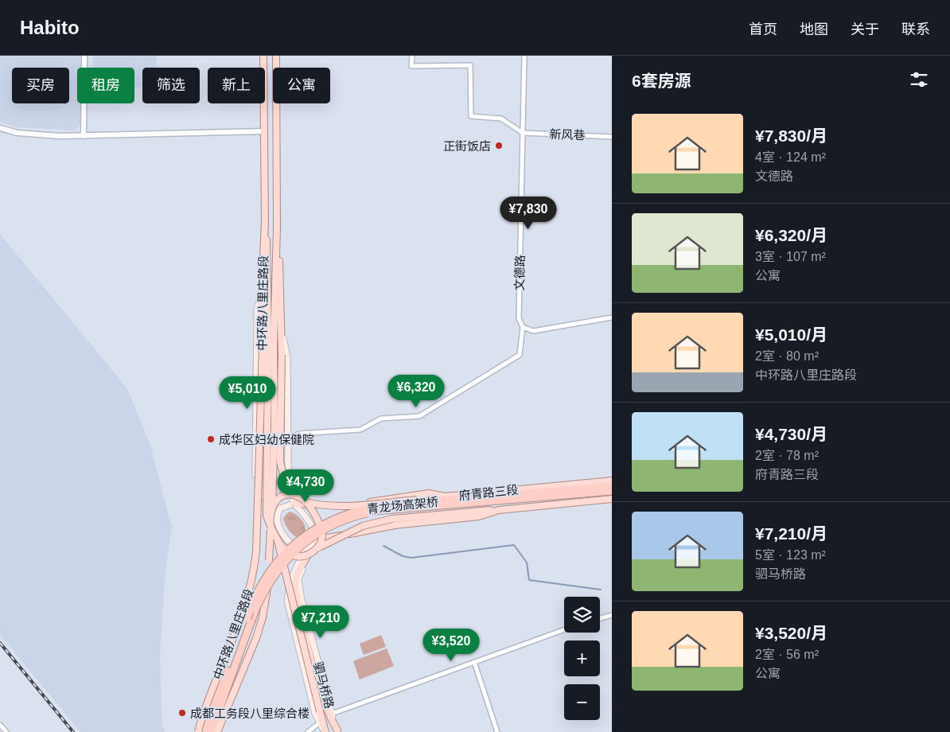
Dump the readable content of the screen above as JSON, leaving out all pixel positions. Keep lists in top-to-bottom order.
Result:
{
  "streets": {
    "highway": ["青龙场高架桥"],
    "main road": ["中环路八里庄路段", "府青路三段", "驷马桥路"],
    "street": ["新风巷", "文德路"]
  },
  "crossings": [
    ["新风巷", "文德路"],
    ["府青路三段", "驷马桥路"]
  ],
  "places": ["正街饭店", "成华区妇幼保健院", "成都工务段八里综合楼"],
  "page": {
    "header": "Habito",
    "nav": [
      "首页",
      "地图",
      "关于",
      "联系"
    ],
    "heading": "6套房源",
    "chip": [
      "买房",
      "租房",
      "筛选",
      "新上",
      "公寓"
    ],
    "list": [
      {
        "name": "¥7,830/月",
        "note": "4室 · 124 m² · 文德路"
      },
      {
        "name": "¥6,320/月",
        "note": "3室 · 107 m² · 公寓"
      },
      {
        "name": "¥5,010/月",
        "note": "2室 · 80 m² · 中环路八里庄路段"
      },
      {
        "name": "¥4,730/月",
        "note": "2室 · 78 m² · 府青路三段"
      },
      {
        "name": "¥7,210/月",
        "note": "5室 · 123 m² · 驷马桥路"
      },
      {
        "name": "¥3,520/月",
        "note": "2室 · 56 m² · 公寓"
      }
    ],
    "price": [
      "¥7,830",
      "¥6,320",
      "¥5,010",
      "¥4,730",
      "¥7,210",
      "¥3,520"
    ],
    "map_buttons": ["+", "−"]
  }
}
